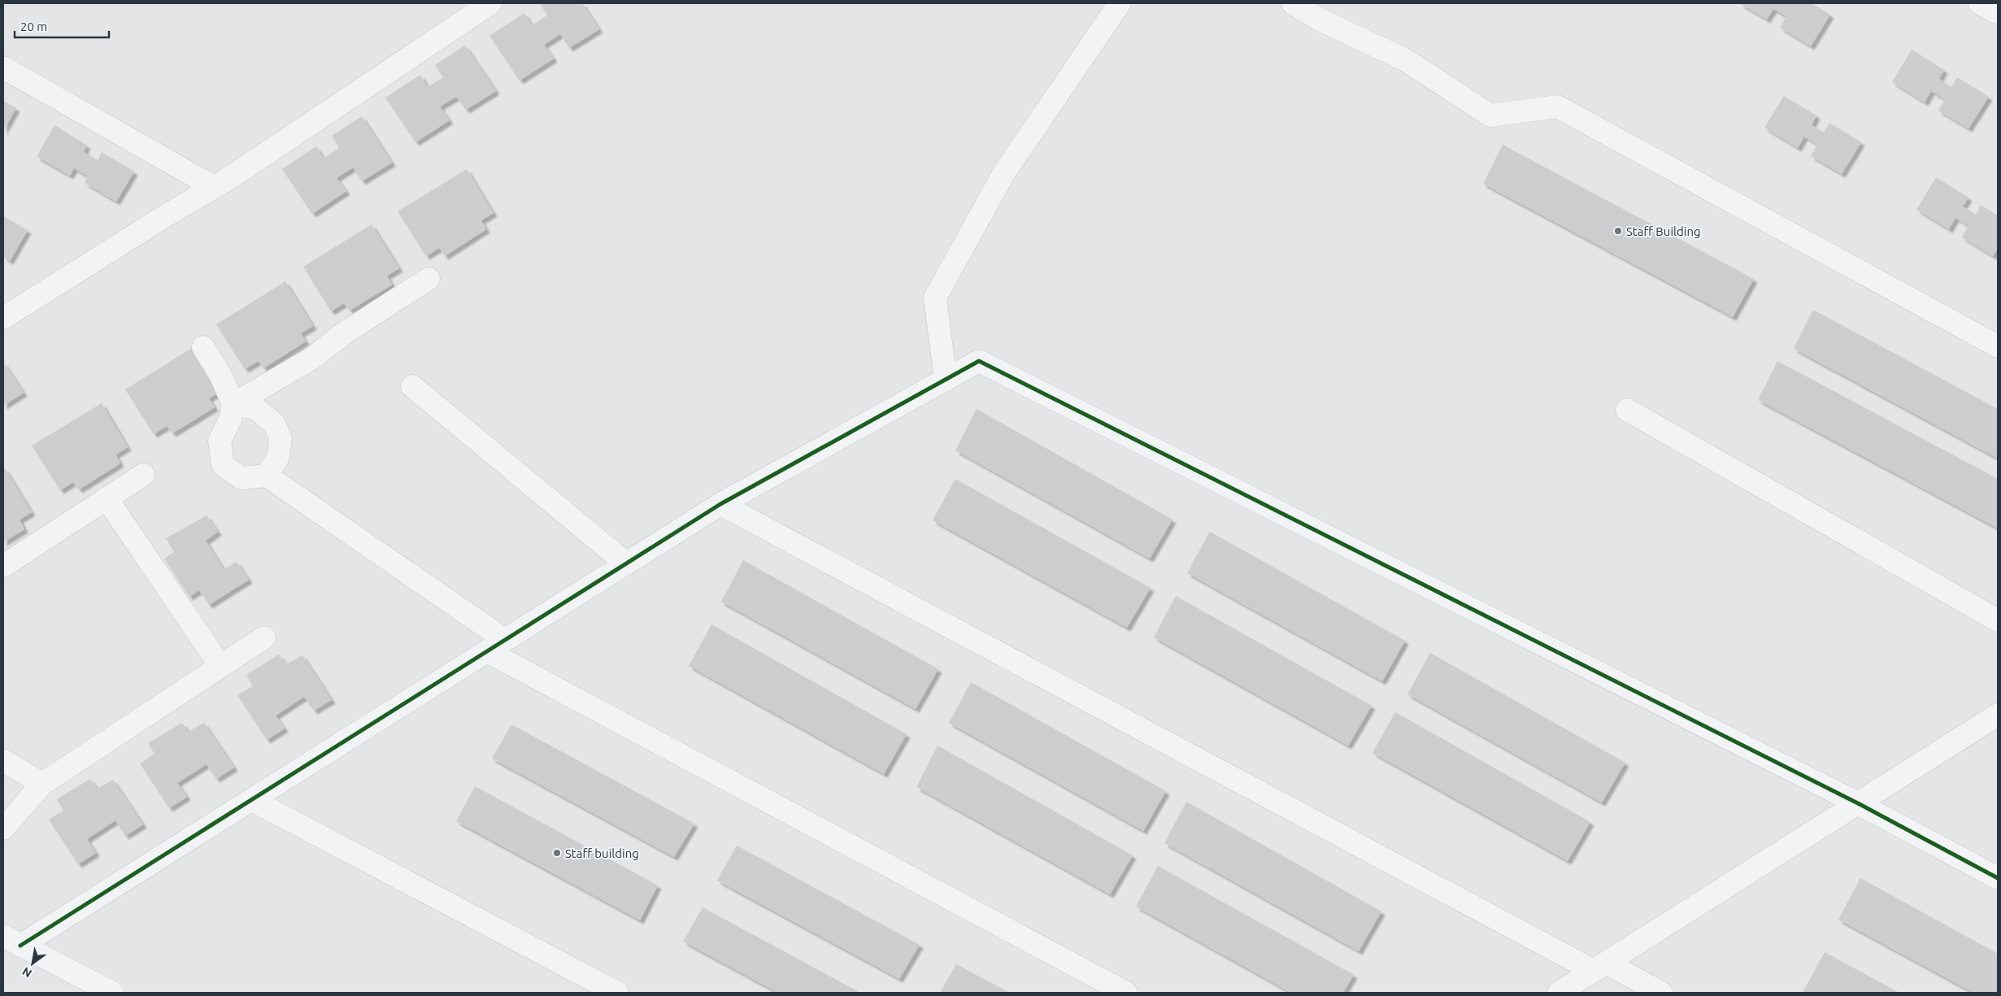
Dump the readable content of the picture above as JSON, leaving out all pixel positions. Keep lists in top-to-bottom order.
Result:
{
  "places": ["Staff Building", "Staff building"],
  "scale_bar": "20 m",
  "north": "bottom left"
}
